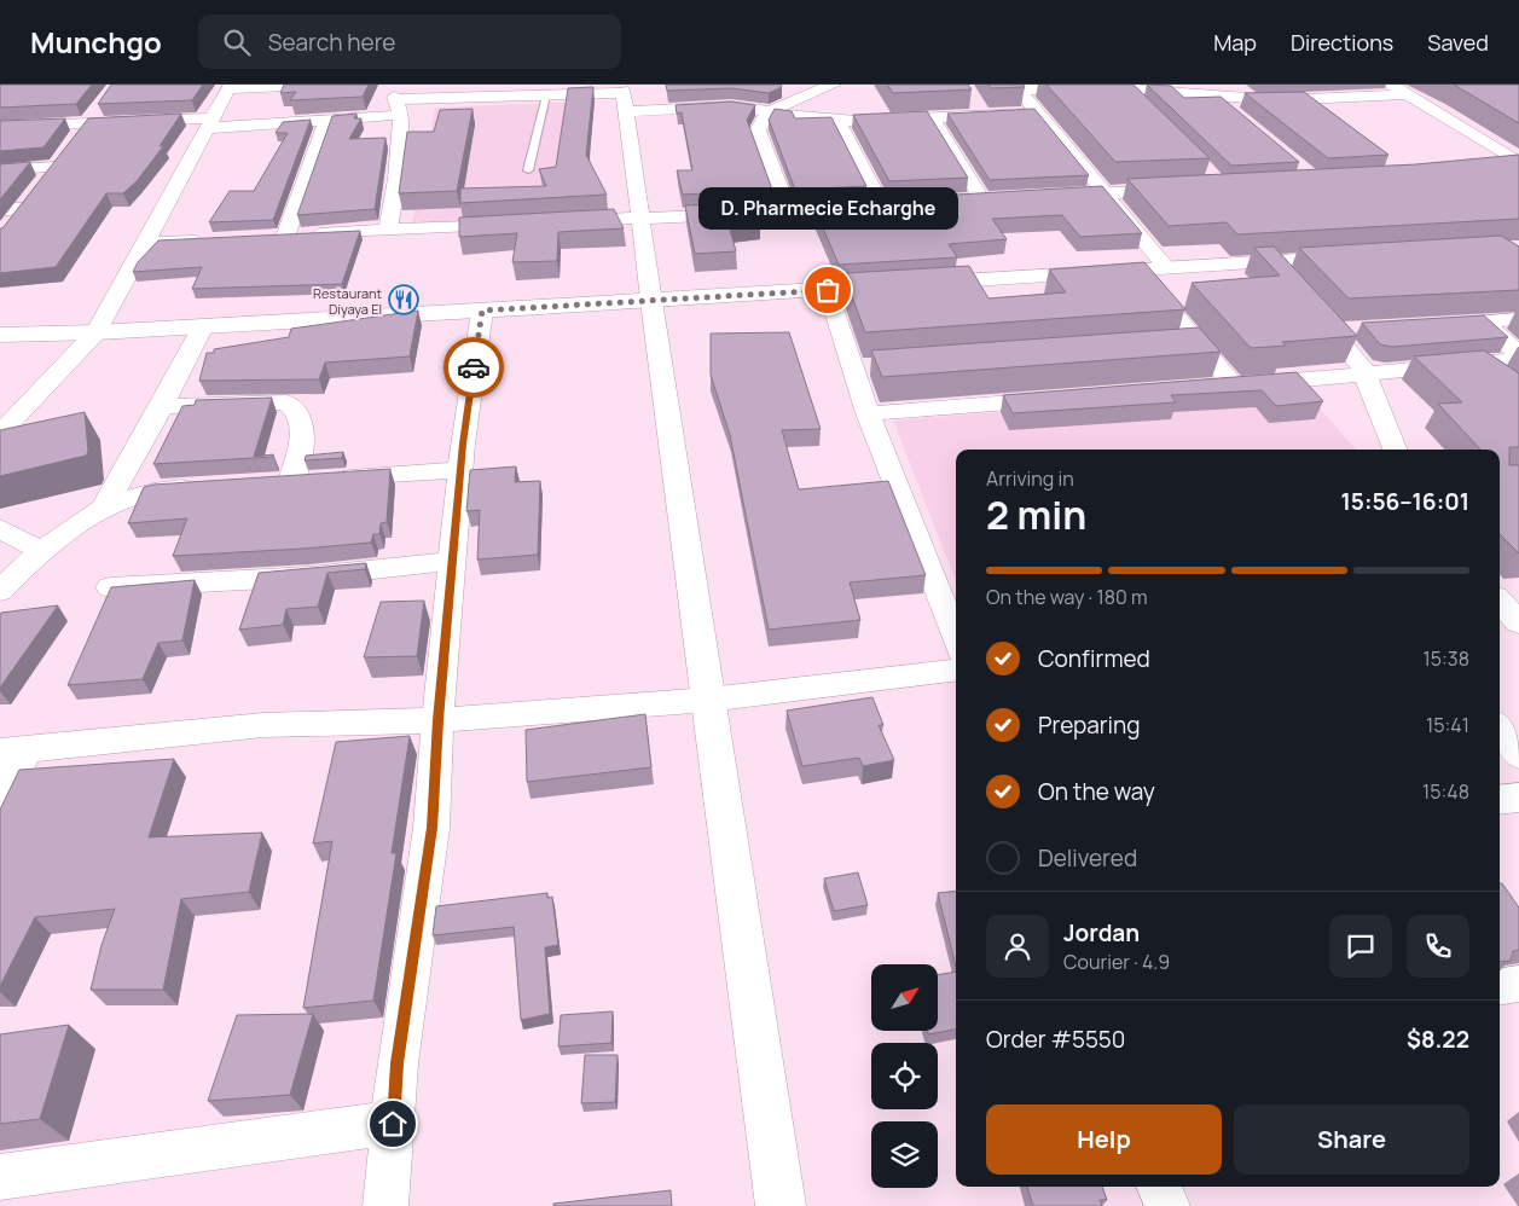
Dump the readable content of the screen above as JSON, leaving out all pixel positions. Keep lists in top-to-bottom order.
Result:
{
  "places": {
    "other": ["D. Pharmecie Echarghe"],
    "restaurant": ["Restaurant Diyaya El"]
  },
  "north": "top right",
  "page": {
    "header": "Munchgo",
    "search": "Search here",
    "nav": ["Map", "Directions", "Saved"],
    "bubble": "D. Pharmecie Echarghe",
    "heading": ["2 min", "Arriving in", "15:56–16:01"],
    "panel": [
      "Jordan",
      "Courier · 4.9",
      "Order #5550",
      "$8.22"
    ],
    "bar": "On the way · 180 m",
    "list": [
      ["Confirmed", "15:38"],
      ["Preparing", "15:41"],
      ["On the way", "15:48"],
      "Delivered"
    ],
    "buttons": ["Help", "Share"]
  }
}
